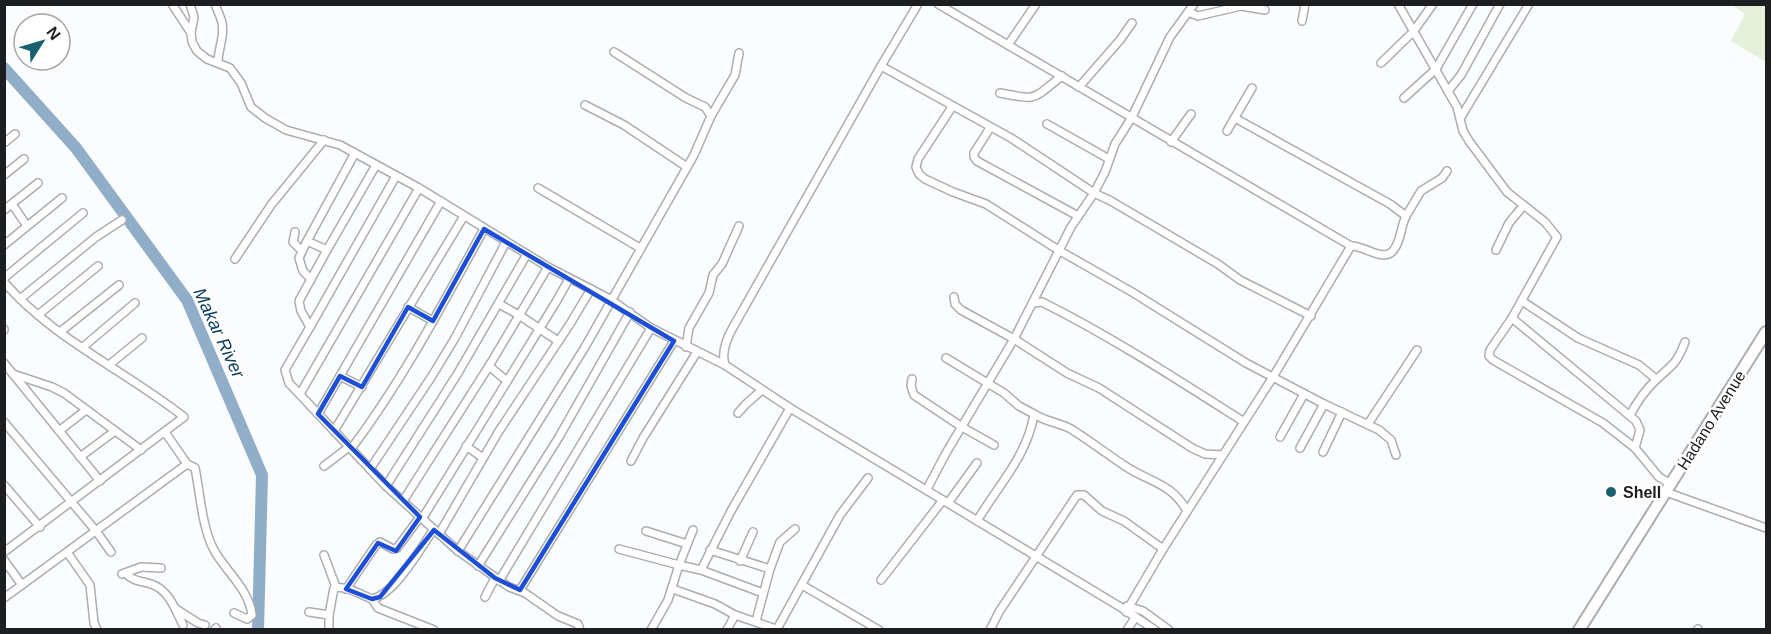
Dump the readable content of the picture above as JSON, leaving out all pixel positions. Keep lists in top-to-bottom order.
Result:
{
  "streets": {
    "main road": ["Hadano Avenue"]
  },
  "water": ["Makar River"],
  "places": ["Shell"],
  "north": "top right"
}
